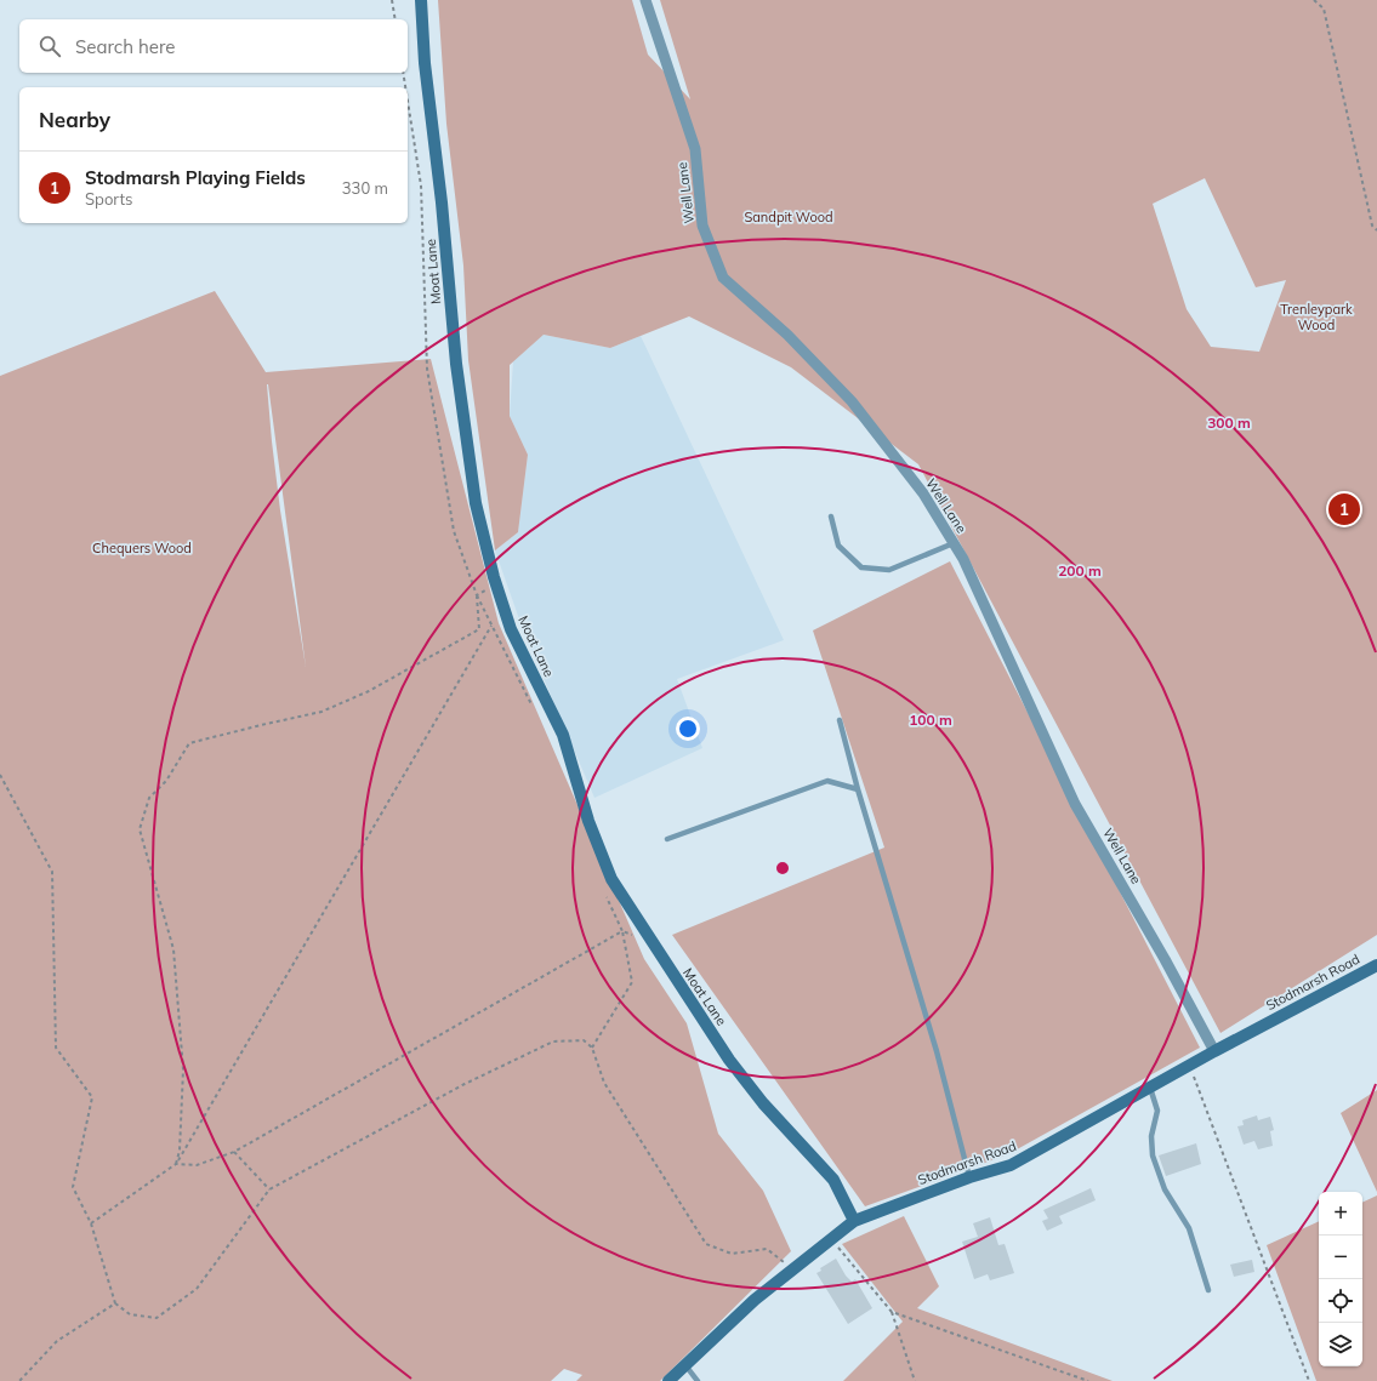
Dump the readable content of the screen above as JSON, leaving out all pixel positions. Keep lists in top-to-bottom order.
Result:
{
  "streets": {
    "street": ["Well Lane", "Moat Lane", "Stodmarsh Road"]
  },
  "crossings": [
    ["Well Lane", "Stodmarsh Road"],
    ["Moat Lane", "Stodmarsh Road"]
  ],
  "parks": ["Sandpit Wood", "Trenleypark Wood", "Chequers Wood"],
  "page": {
    "search": "Search here",
    "heading": "Nearby",
    "list": [
      {
        "mark": "1",
        "name": "Stodmarsh Playing Fields",
        "note": "Sports",
        "value": "330 m"
      }
    ],
    "pins": "1",
    "map_buttons": ["+", "−"]
  },
  "rings": ["300 m", "200 m", "100 m"]
}
